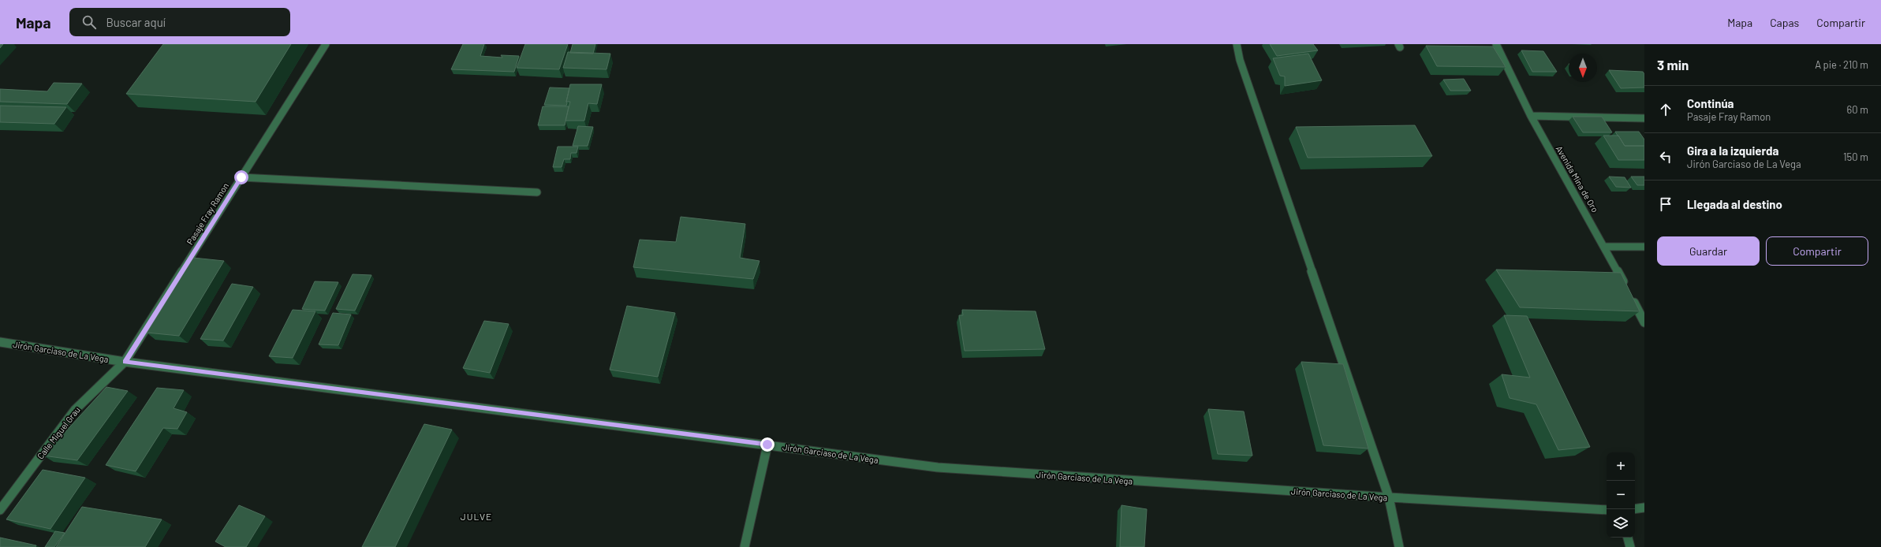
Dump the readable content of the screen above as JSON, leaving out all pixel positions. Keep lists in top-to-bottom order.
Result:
{
  "streets": {
    "street": [
      "Avenida Mina de Oro",
      "Pasaje Fray Ramon",
      "Jirón Garciaso de La Vega",
      "Calle Miguel Grau"
    ]
  },
  "crossings": [
    ["Pasaje Fray Ramon", "Jirón Garciaso de La Vega"],
    ["Pasaje Fray Ramon", "Calle Miguel Grau"],
    ["Jirón Garciaso de La Vega", "Calle Miguel Grau"]
  ],
  "districts": ["JULVE"],
  "north": "bottom",
  "page": {
    "header": "Mapa",
    "search": "Buscar aquí",
    "nav": ["Mapa", "Capas", "Compartir"],
    "heading": ["3 min", "A pie · 210 m"],
    "list": [
      ["Continúa", "Pasaje Fray Ramon", "60 m"],
      ["Gira a la izquierda", "Jirón Garciaso de La Vega", "150 m"],
      "Llegada al destino"
    ],
    "buttons": ["Guardar", "Compartir"],
    "map_buttons": ["+", "−"]
  }
}
